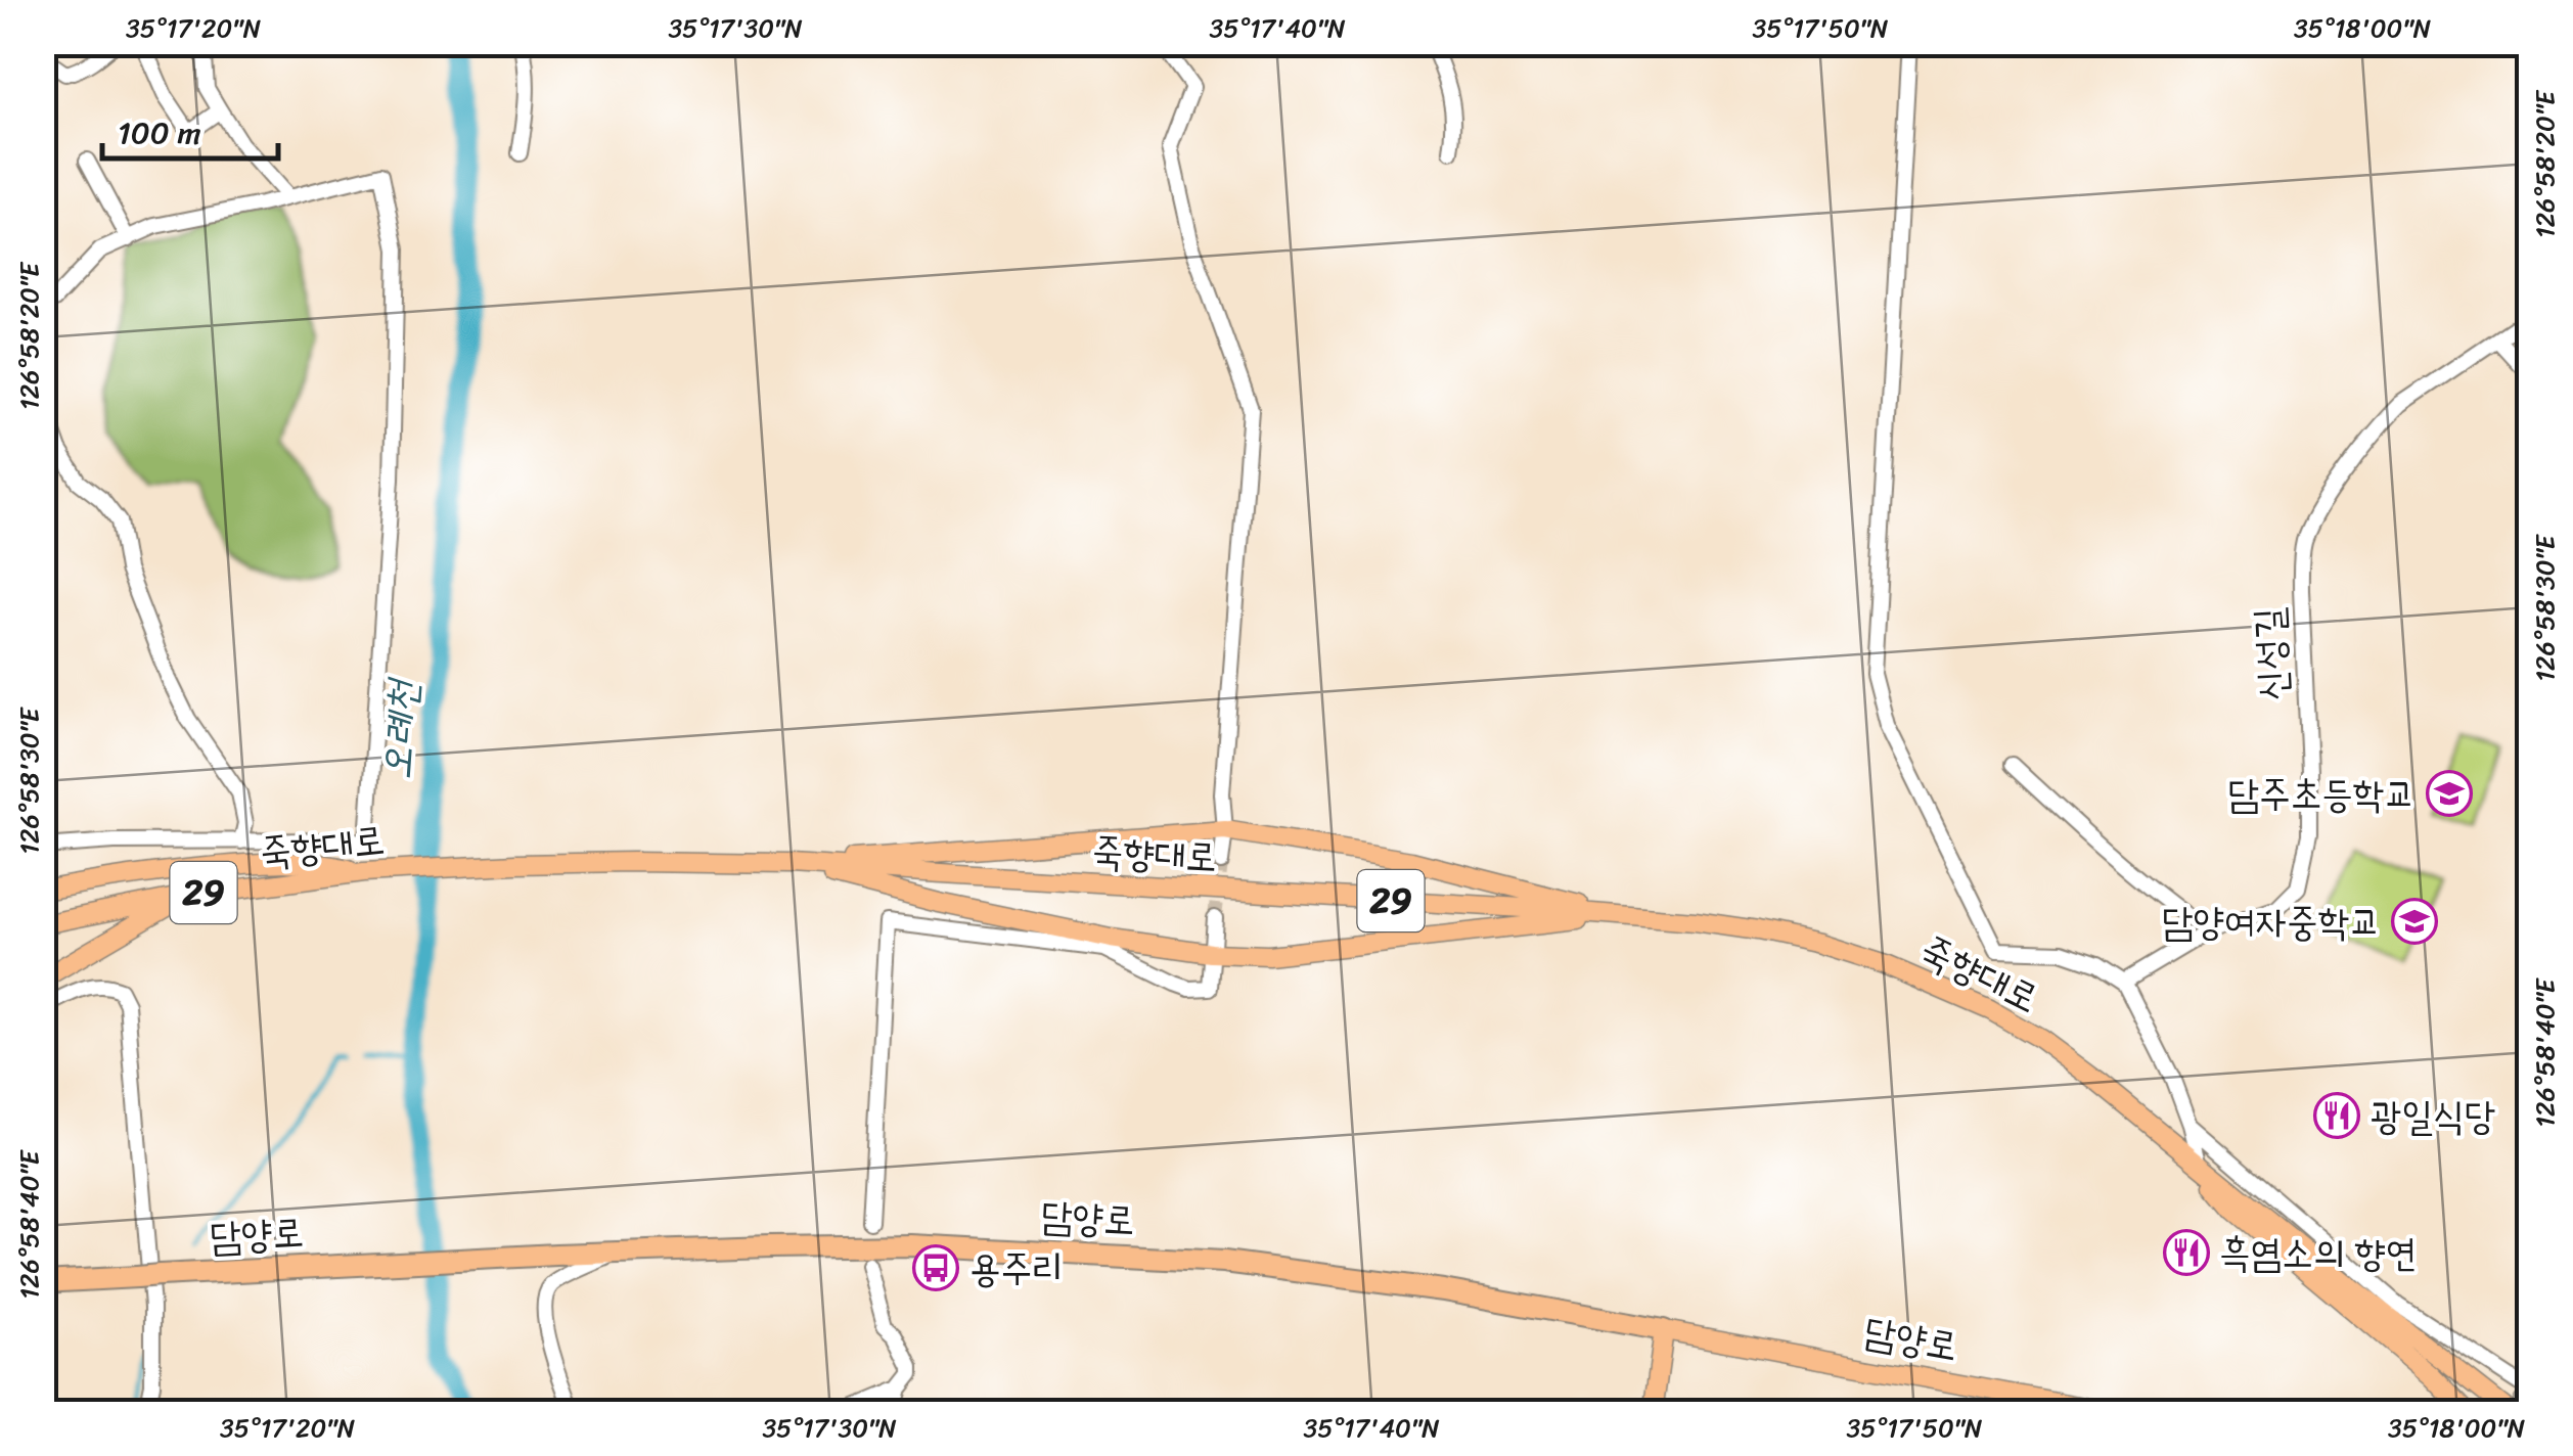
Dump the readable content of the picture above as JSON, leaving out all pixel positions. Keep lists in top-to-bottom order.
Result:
{
  "streets": {
    "highway": ["담양로"],
    "main road": ["죽향대로", "29"],
    "street": ["신성길"]
  },
  "water": ["오례천"],
  "places": {
    "school or university": ["담주초등학교", "담양여자중학교"],
    "restaurant": ["광일식당", "흑염소의 향연"],
    "bus stop": ["용주리"]
  },
  "scale_bar": "100 m",
  "coordinates": [
    "35°17'20\"N",
    "35°17'30\"N",
    "35°17'40\"N",
    "35°17'50\"N",
    "35°18'00\"N",
    "126°58'20\"E",
    "126°58'30\"E",
    "126°58'40\"E"
  ]
}
